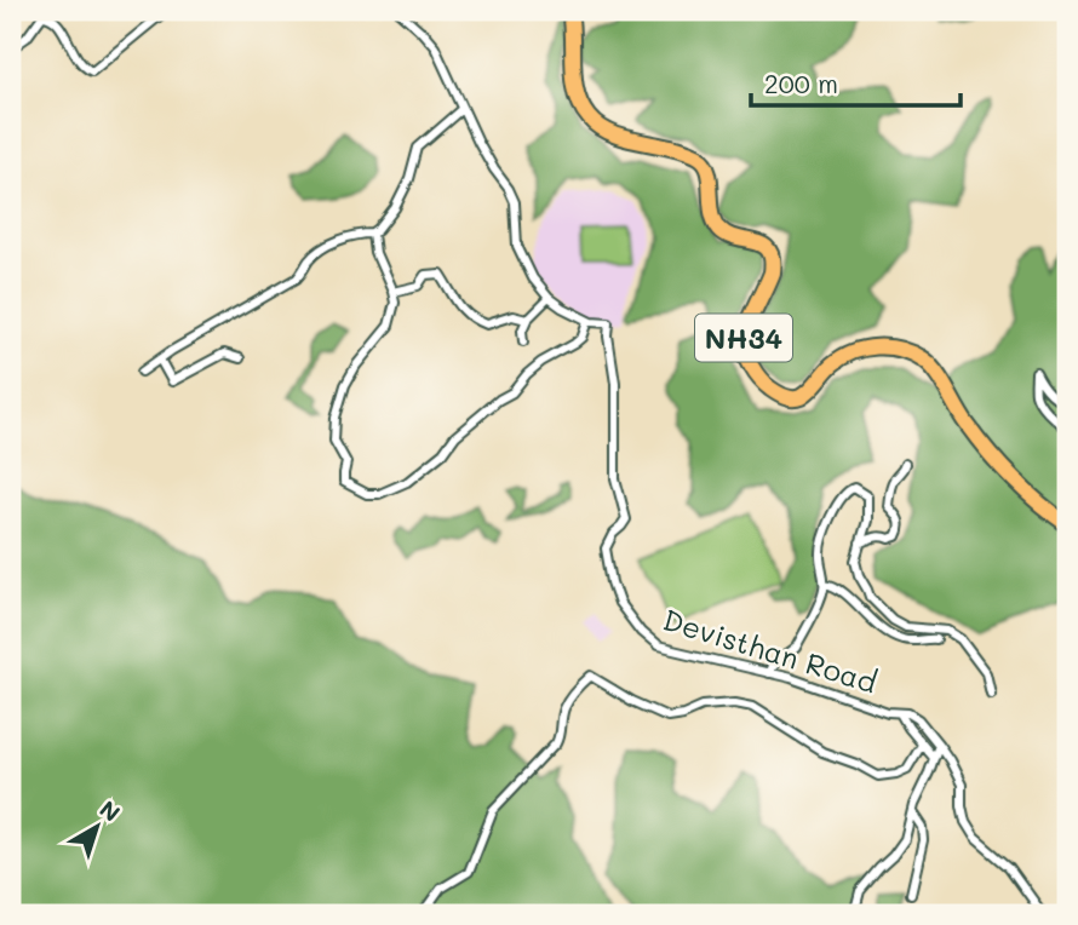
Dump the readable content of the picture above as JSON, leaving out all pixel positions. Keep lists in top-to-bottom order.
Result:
{
  "streets": {
    "highway": ["NH34"],
    "street": ["Devisthan Road"]
  },
  "scale_bar": "200 m",
  "north": "top right"
}
